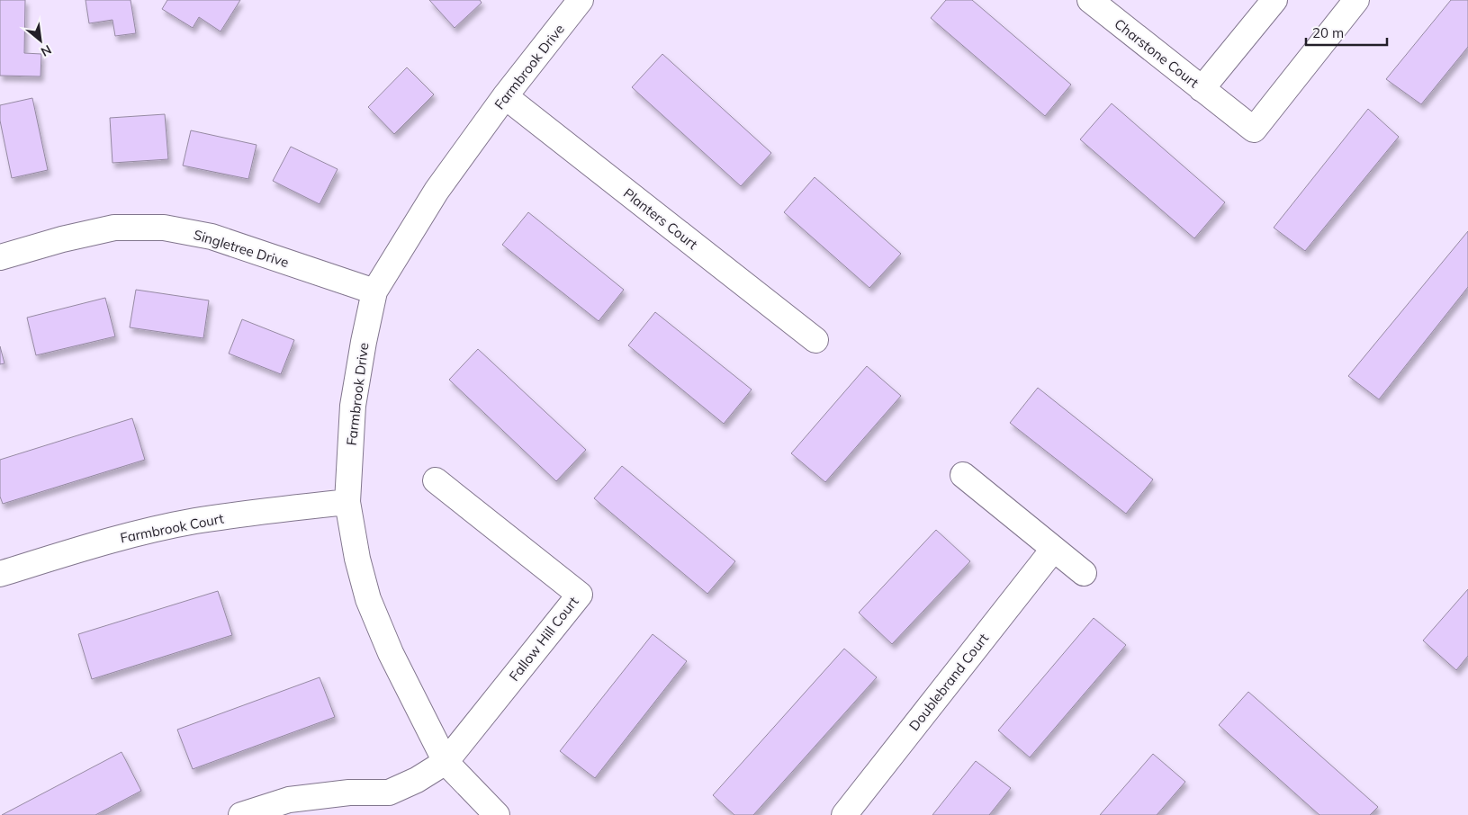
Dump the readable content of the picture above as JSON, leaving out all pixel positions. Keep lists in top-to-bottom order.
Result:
{
  "streets": {
    "street": [
      "Charstone Court",
      "Farmbrook Drive",
      "Planters Court",
      "Singletree Drive",
      "Farmbrook Court",
      "Fallow Hill Court",
      "Doublebrand Court"
    ]
  },
  "crossings": [
    ["Farmbrook Drive", "Planters Court"],
    ["Farmbrook Drive", "Singletree Drive"],
    ["Farmbrook Drive", "Farmbrook Court"],
    ["Farmbrook Drive", "Fallow Hill Court"]
  ],
  "scale_bar": "20 m",
  "north": "bottom right"
}
